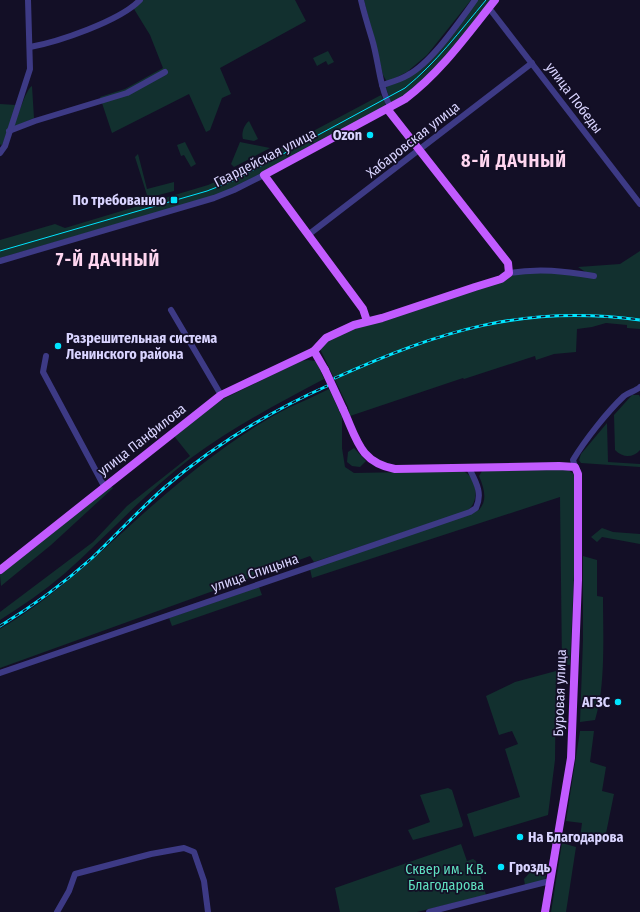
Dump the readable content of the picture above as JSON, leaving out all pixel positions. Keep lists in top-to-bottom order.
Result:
{
  "streets": {
    "main road": ["Гвардейская улица", "улица Панфилова", "Буровая улица"],
    "street": ["улица Победы", "Хабаровская улица", "улица Спицына"]
  },
  "crossings": [
    ["улица Победы", "Хабаровская улица"],
    ["улица Победы", "Гвардейская улица"]
  ],
  "districts": ["8-Й ДАЧНЫЙ", "7-Й ДАЧНЫЙ"],
  "parks": ["Сквер им. К.В. Благодарова"],
  "places": {
    "other": [
      "Ozon",
      "Разрешительная система Ленинского района",
      "АГЗС",
      "На Благодарова",
      "Гроздь"
    ],
    "transit": ["По требованию"]
  }
}
